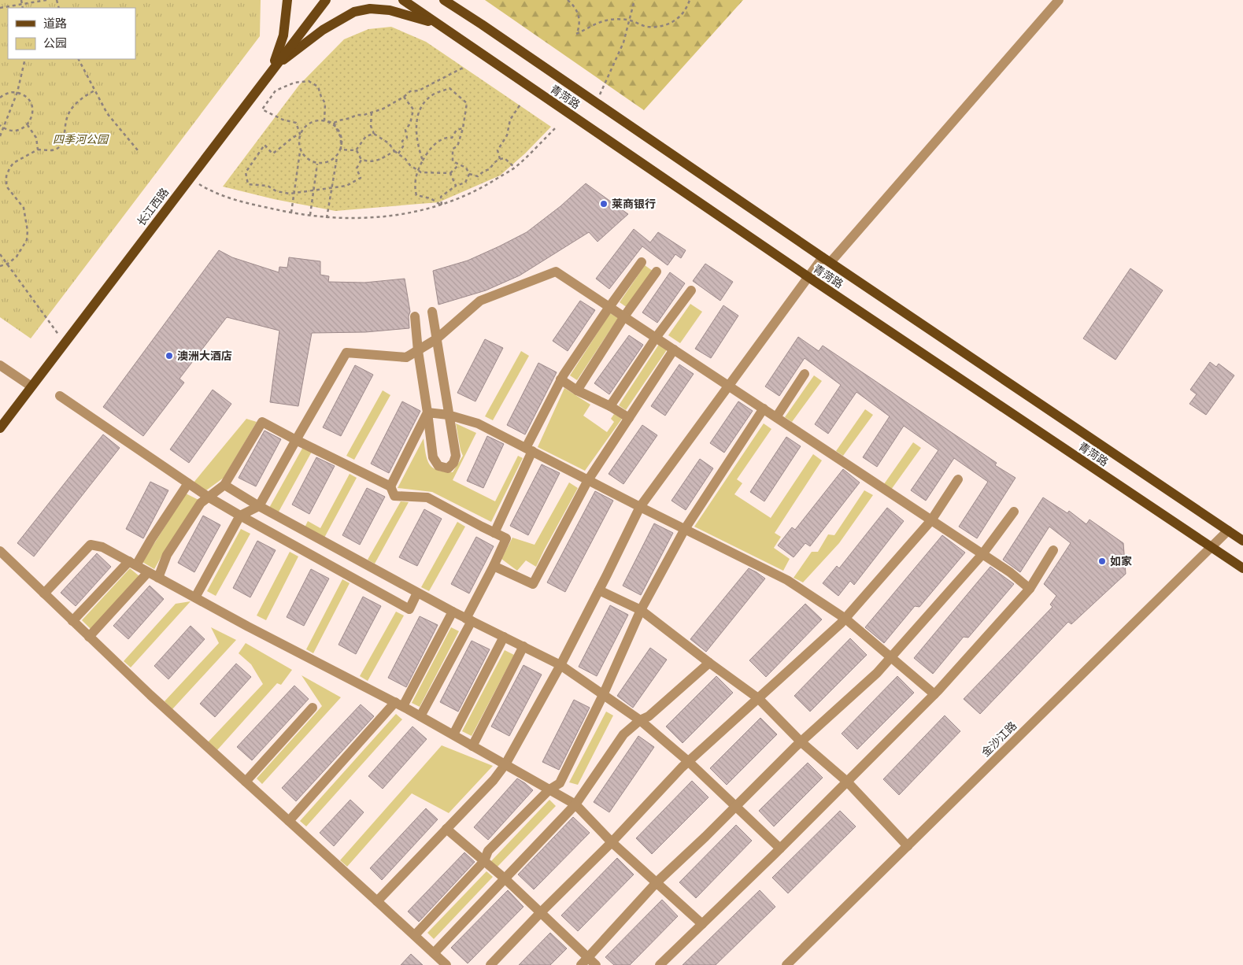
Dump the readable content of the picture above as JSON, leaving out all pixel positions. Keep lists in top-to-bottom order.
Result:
{
  "streets": {
    "main road": ["青菏路", "长江西路"],
    "street": ["金沙江路"]
  },
  "crossings": [
    ["青菏路", "金沙江路"]
  ],
  "parks": ["四季河公园"],
  "places": ["莱商银行", "澳洲大酒店", "如家"],
  "legend": ["道路", "公园"]
}
